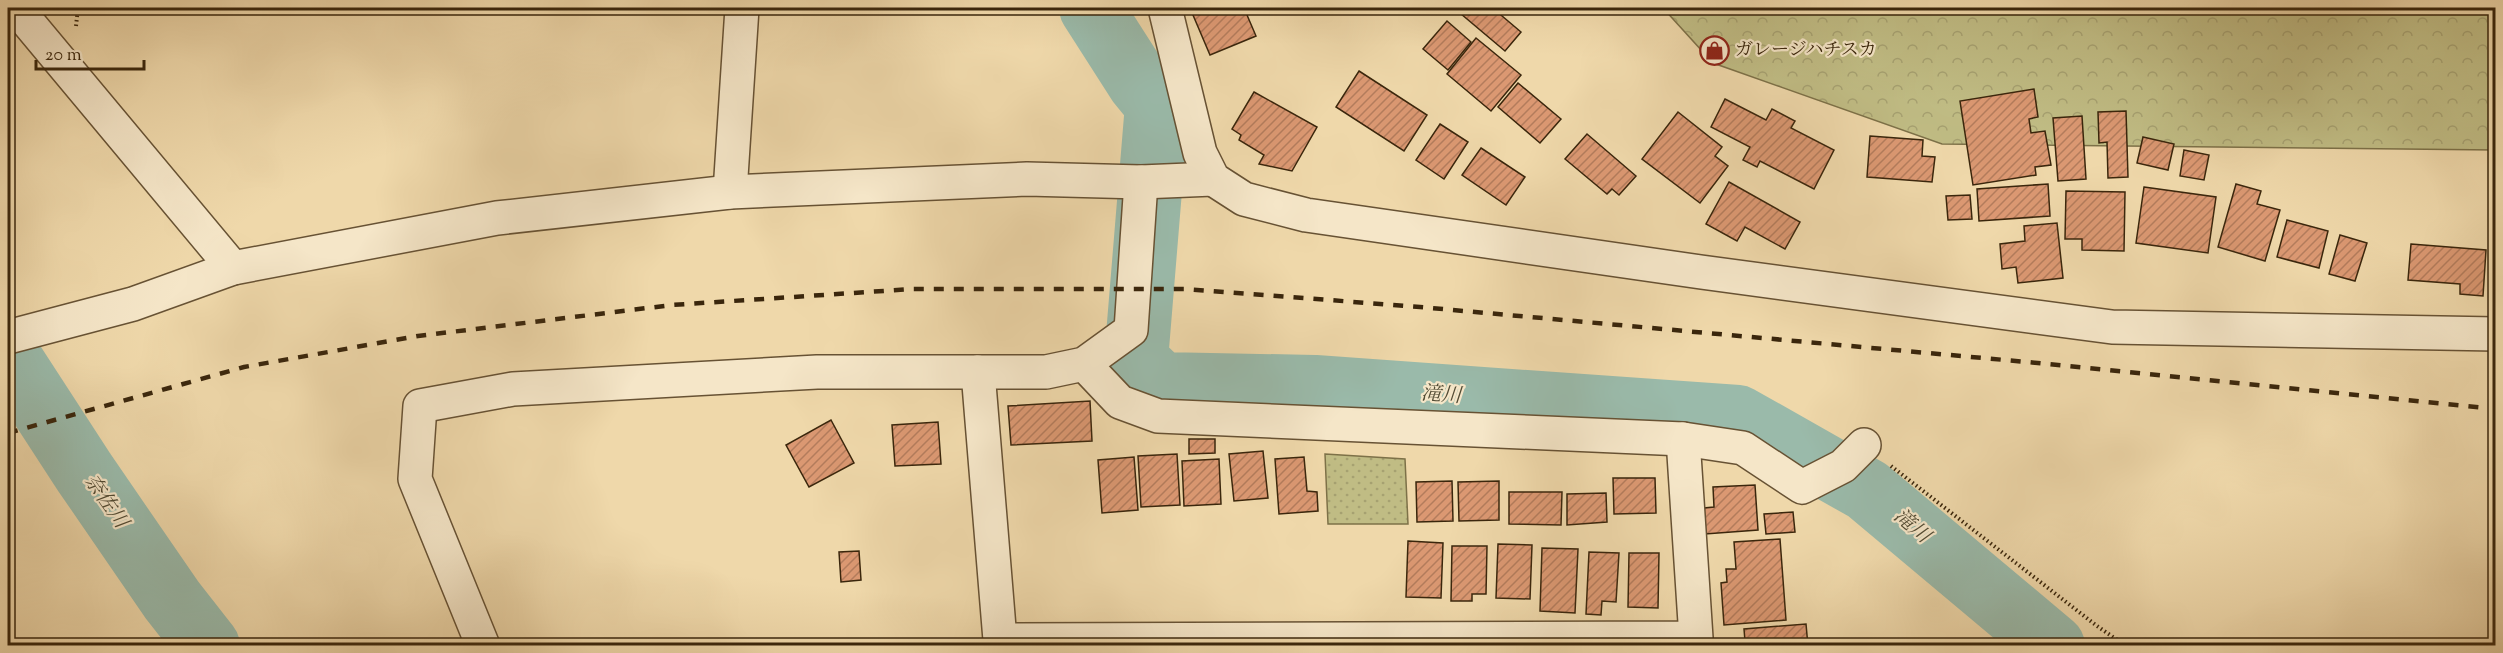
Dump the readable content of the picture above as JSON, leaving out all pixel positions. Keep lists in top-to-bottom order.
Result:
{
  "water": ["滝川", "奈佐川"],
  "places": {
    "shop": ["ガレージハチスカ"]
  },
  "scale_bar": "20 m"
}
